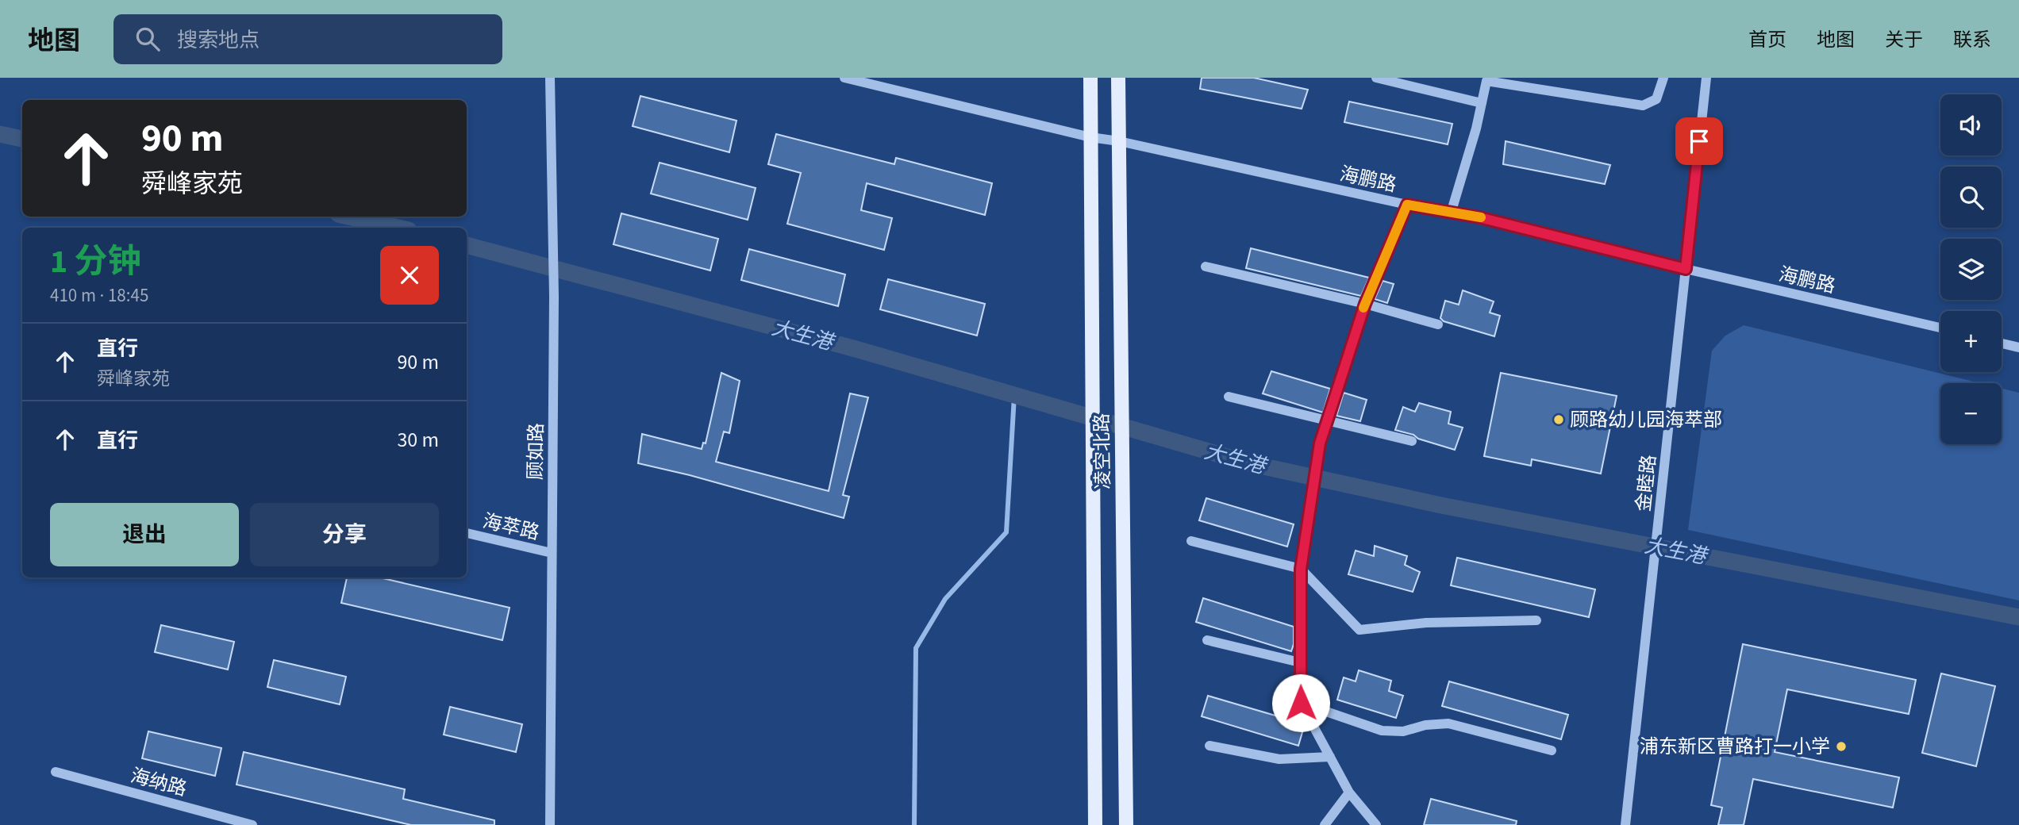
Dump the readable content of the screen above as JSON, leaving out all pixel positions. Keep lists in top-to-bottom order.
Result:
{
  "streets": {
    "main road": ["凌空北路"],
    "street": [
      "海鹏路",
      "顾如路",
      "金睦路",
      "海萃路",
      "海纳路"
    ]
  },
  "crossings": [
    ["海鹏路", "凌空北路"],
    ["海鹏路", "金睦路"],
    ["顾如路", "海萃路"]
  ],
  "water": ["大生港"],
  "places": ["顾路幼儿园海萃部", "浦东新区曹路打一小学"],
  "page": {
    "header": "地图",
    "search": "搜索地点",
    "nav": [
      "首页",
      "地图",
      "关于",
      "联系"
    ],
    "map_buttons": ["+", "−"],
    "turn": ["90 m", "舜峰家苑"],
    "heading": ["1 分钟", "410 m · 18:45"],
    "list": [
      {
        "name": "直行",
        "note": "舜峰家苑",
        "value": "90 m"
      },
      {
        "name": "直行",
        "value": "30 m"
      }
    ],
    "buttons": ["退出", "分享"]
  }
}
